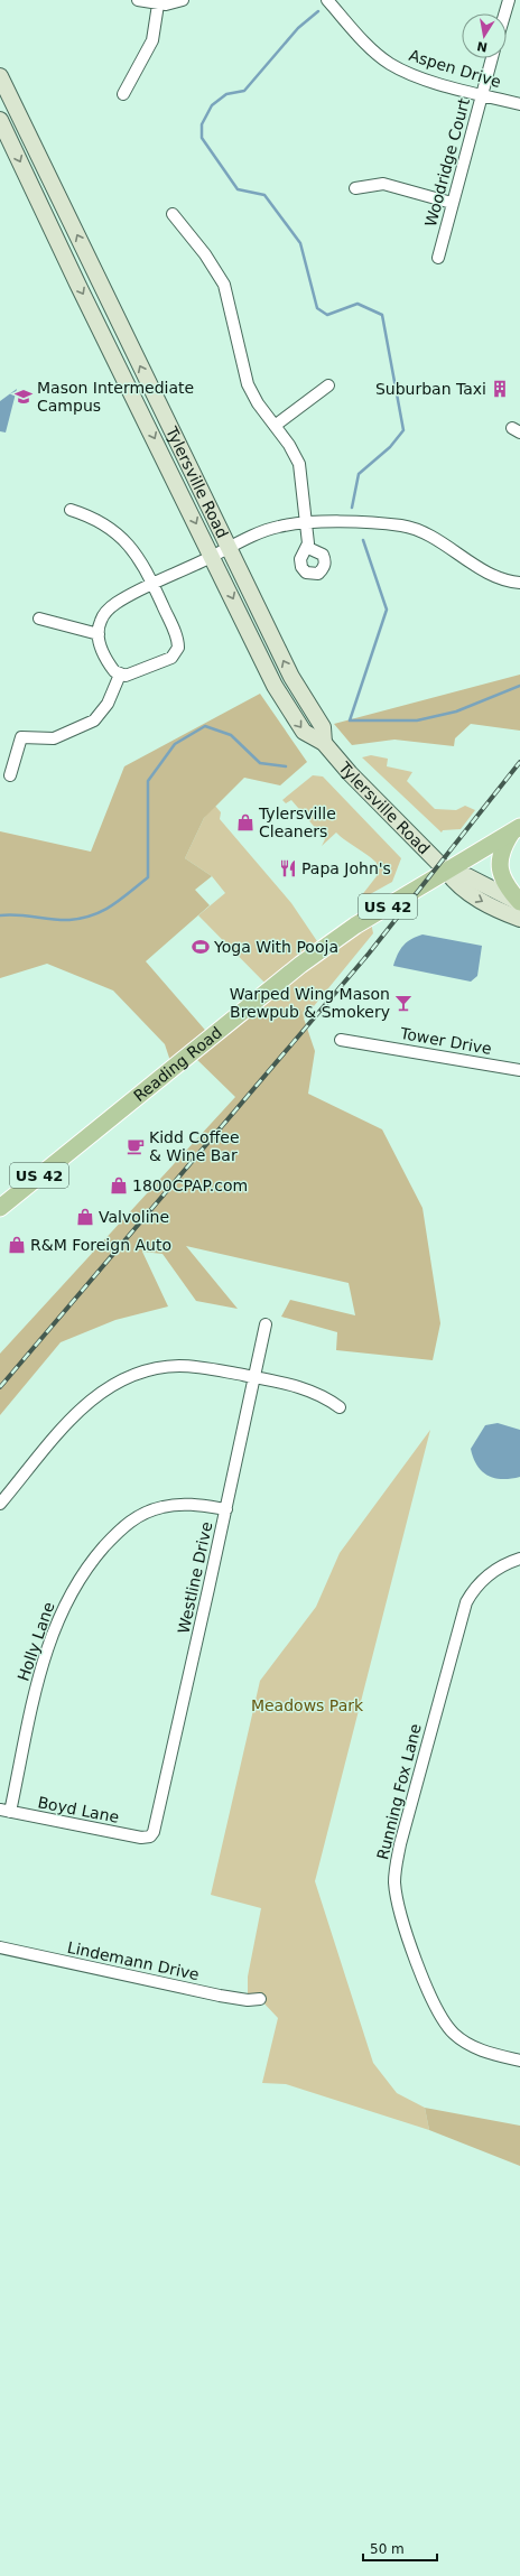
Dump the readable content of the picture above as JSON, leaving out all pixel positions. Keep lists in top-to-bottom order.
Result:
{
  "streets": {
    "main road": ["Tylersville Road", "US 42", "Reading Road"],
    "street": [
      "Aspen Drive",
      "Woodridge Court",
      "Tower Drive",
      "Westline Drive",
      "Holly Lane",
      "Running Fox Lane",
      "Boyd Lane",
      "Lindemann Drive"
    ]
  },
  "crossings": [
    ["Aspen Drive", "Woodridge Court"],
    ["Tylersville Road", "Reading Road"],
    ["Westline Drive", "Holly Lane"],
    ["Westline Drive", "Boyd Lane"],
    ["Holly Lane", "Boyd Lane"]
  ],
  "parks": ["Meadows Park"],
  "places": {
    "building": ["Suburban Taxi"],
    "school or university": ["Mason Intermediate Campus"],
    "shop": [
      "Tylersville Cleaners",
      "1800CPAP.com",
      "Valvoline",
      "R&M Foreign Auto"
    ],
    "restaurant": ["Papa John's"],
    "sports": ["Yoga With Pooja"],
    "bar": ["Warped Wing Mason Brewpub & Smokery"],
    "cafe": ["Kidd Coffee & Wine Bar"]
  },
  "scale_bar": "50 m",
  "north": "bottom"
}
